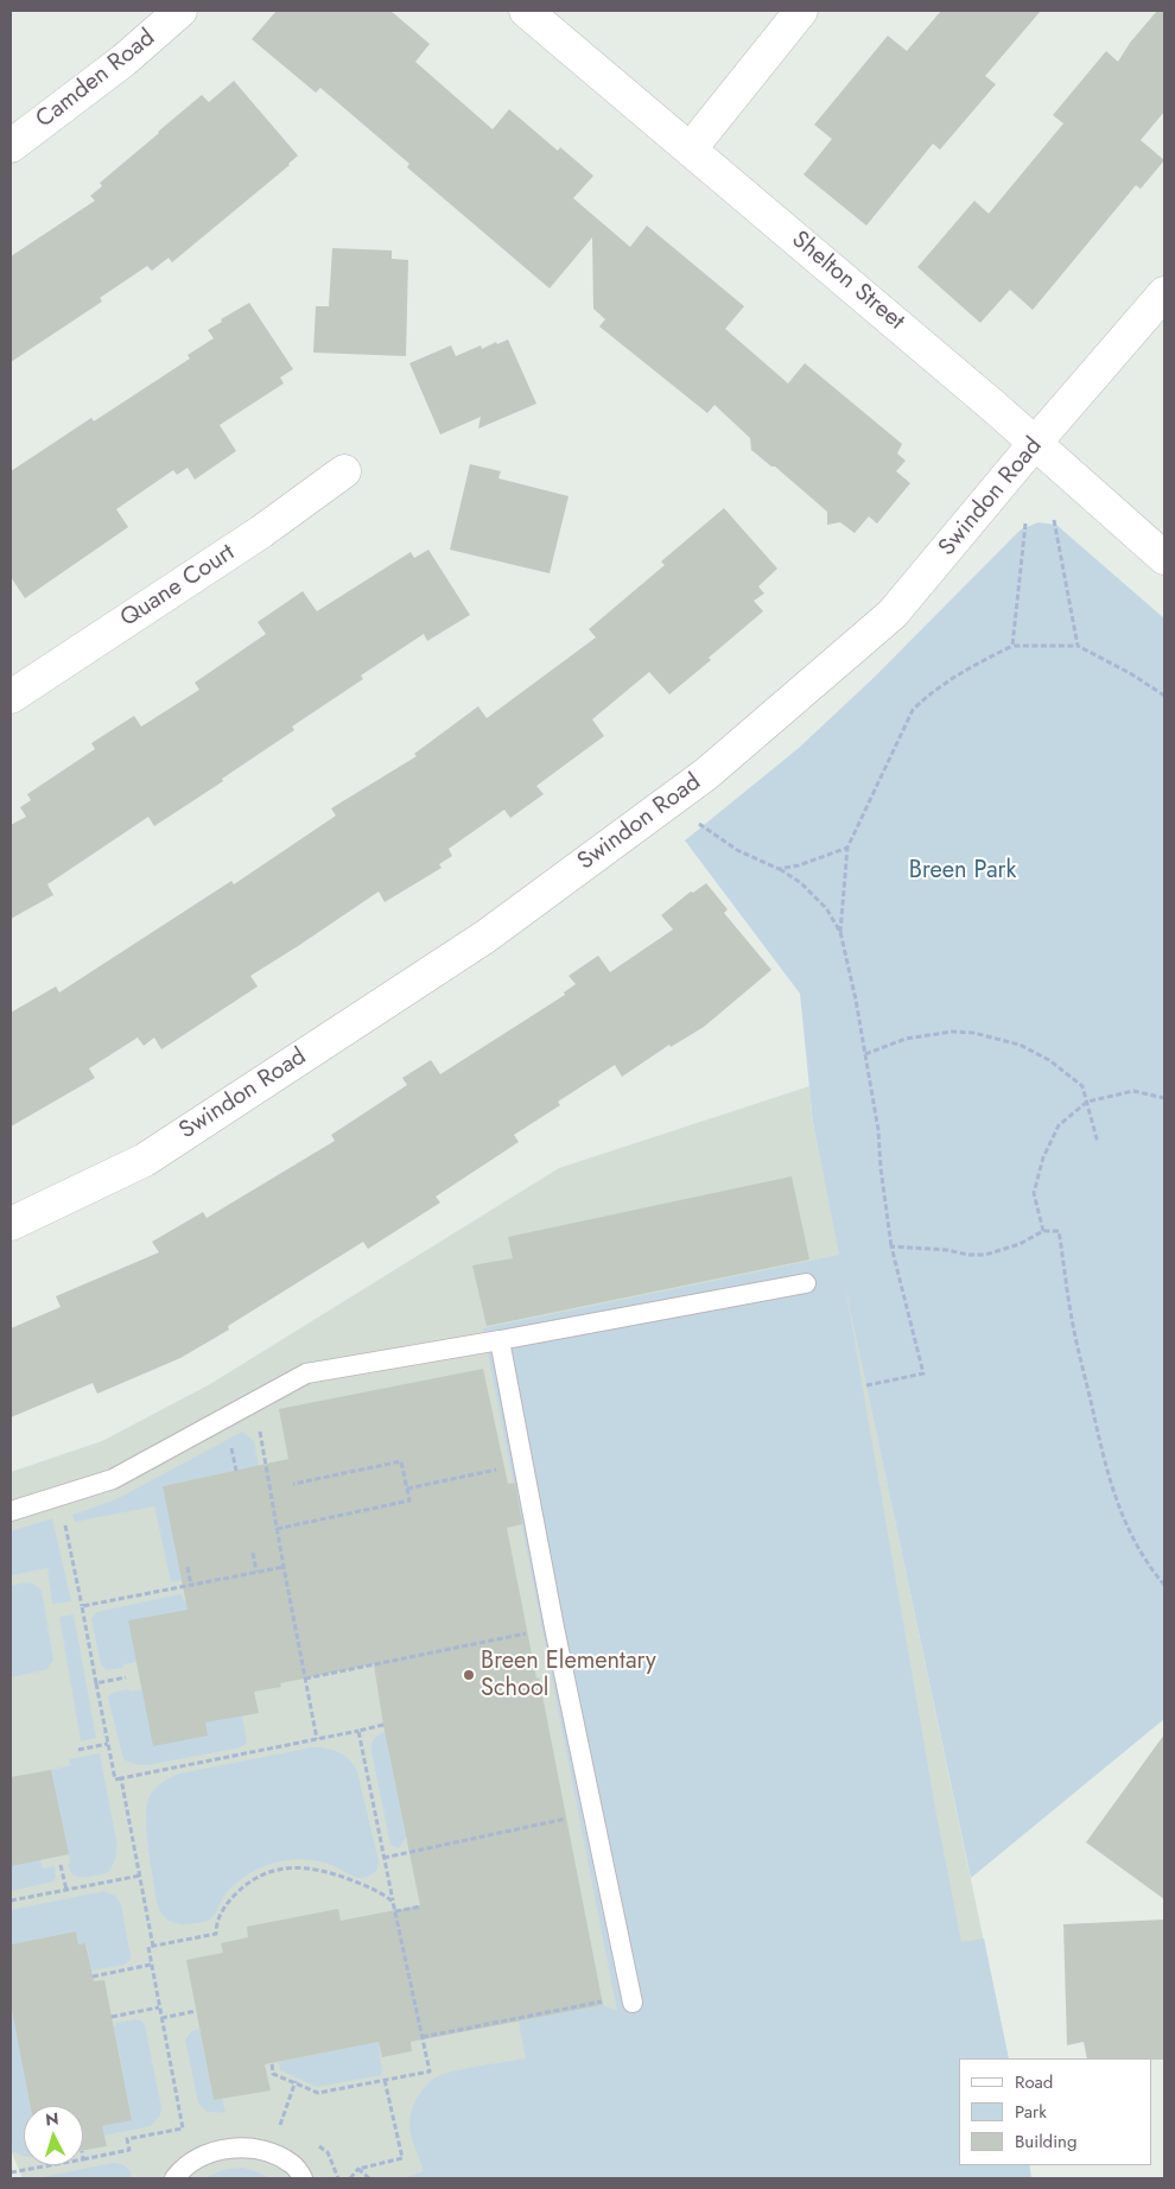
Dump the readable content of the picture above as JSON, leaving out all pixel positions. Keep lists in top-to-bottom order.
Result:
{
  "streets": {
    "street": [
      "Camden Road",
      "Shelton Street",
      "Swindon Road",
      "Quane Court"
    ]
  },
  "crossings": [
    ["Shelton Street", "Swindon Road"]
  ],
  "parks": ["Breen Park"],
  "places": ["Breen Elementary School"],
  "legend": ["Road", "Park", "Building"],
  "north": "top"
}
